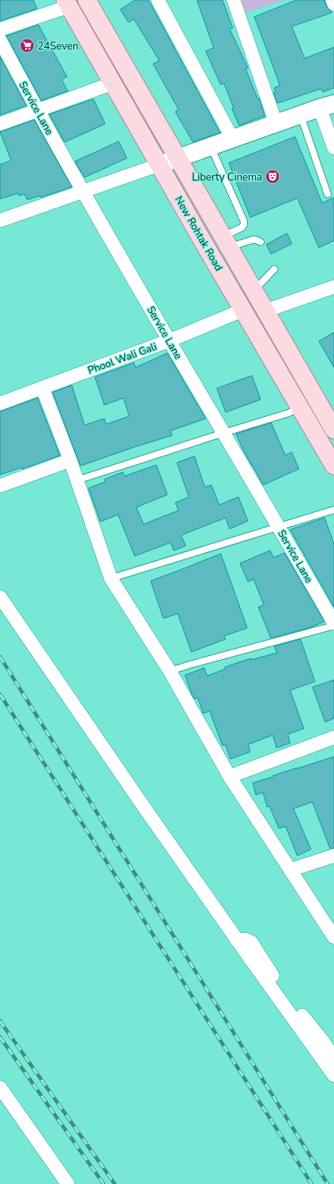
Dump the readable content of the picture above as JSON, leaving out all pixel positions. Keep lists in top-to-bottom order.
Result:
{
  "streets": {
    "main road": ["New Rohtak Road"],
    "street": ["Service Lane", "Phool Wali Gali"]
  },
  "crossings": [
    ["Service Lane", "Phool Wali Gali"],
    ["New Rohtak Road", "Phool Wali Gali"]
  ],
  "places": {
    "supermarket": ["24Seven"],
    "theatre": ["Liberty Cinema"]
  }
}
